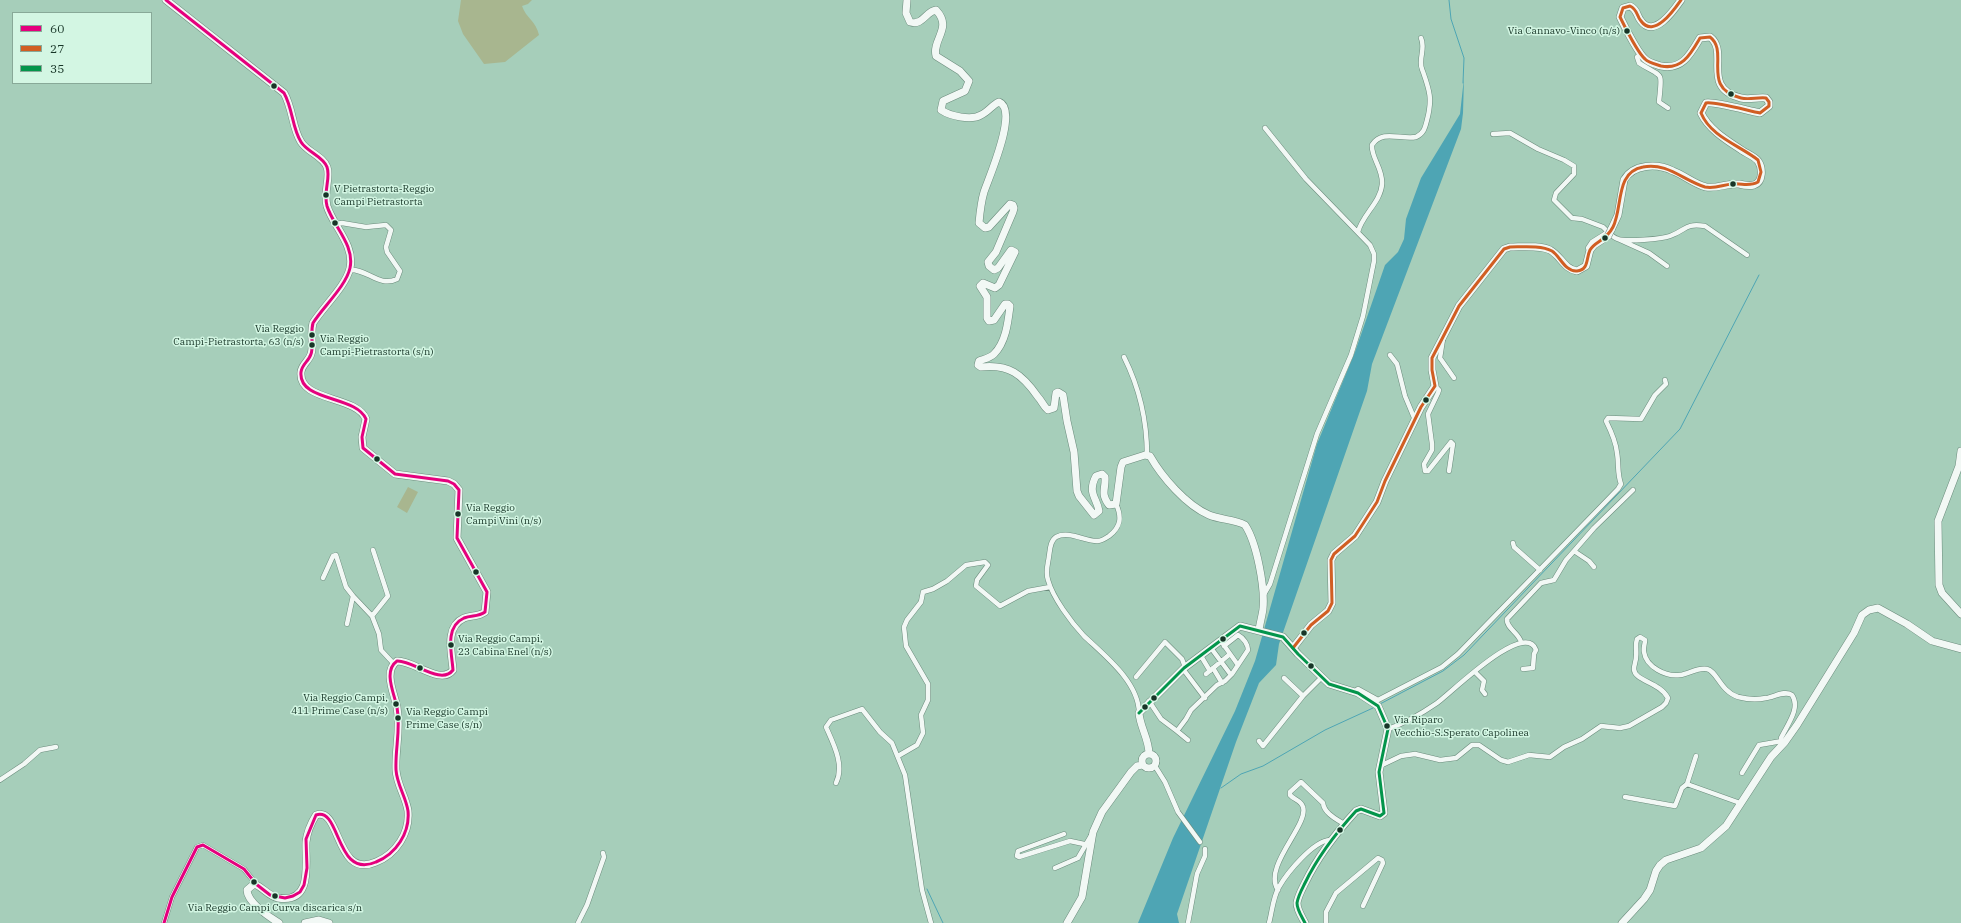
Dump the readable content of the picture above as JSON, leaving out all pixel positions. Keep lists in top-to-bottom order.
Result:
{
  "places": [
    "Via Cannavo-Vinco (n/s)",
    "V Pietrastorta-Reggio Campi Pietrastorta",
    "Via Reggio Campi-Pietrastorta, 63 (n/s)",
    "Via Reggio Campi-Pietrastorta (s/n)",
    "Via Reggio Campi Vini (n/s)",
    "Via Reggio Campi, 23 Cabina Enel (n/s)",
    "Via Reggio Campi, 411 Prime Case (n/s)",
    "Via Reggio Campi Prime Case (s/n)",
    "Via Riparo Vecchio-S.Sperato Capolinea",
    "Via Reggio Campi Curva discarica s/n"
  ],
  "lines": ["transit line 60", "transit line 27", "transit line 35"],
  "legend": ["60", "27", "35"]
}
